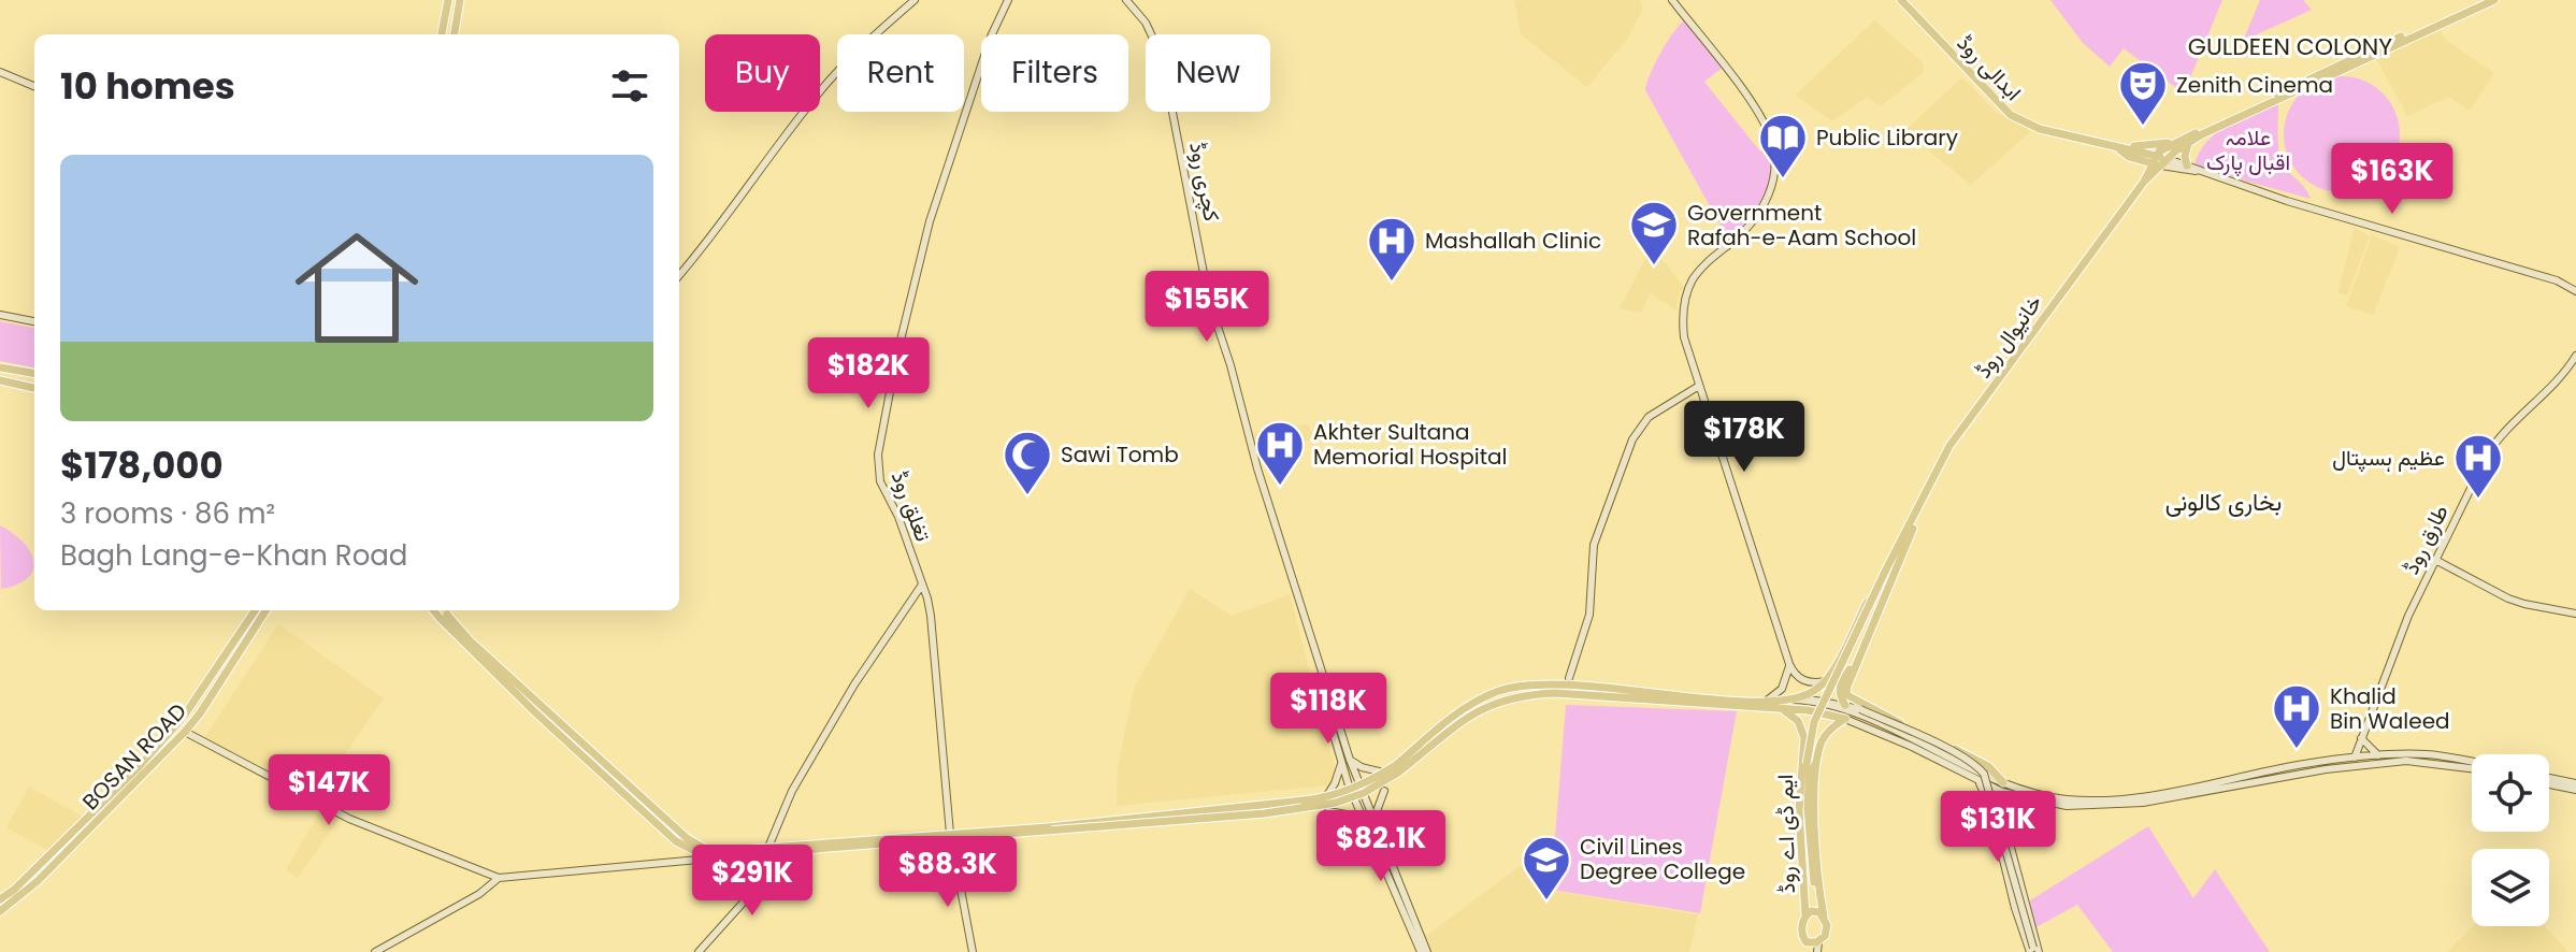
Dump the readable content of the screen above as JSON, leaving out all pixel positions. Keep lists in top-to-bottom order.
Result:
{
  "streets": {
    "main road": [
      "ابدالی روڈ",
      "کچری روڈ",
      "خانیوال روڈ",
      "تغلق روڈ",
      "طارق روڈ",
      "BOSAN ROAD",
      "ایم ڈی اے روڈ"
    ]
  },
  "crossings": [
    ["ابدالی روڈ", "خانیوال روڈ"],
    ["خانیوال روڈ", "ایم ڈی اے روڈ"]
  ],
  "districts": ["GULDEEN COLONY", "بخاری کالونی"],
  "parks": ["علامہ اقبال پارک"],
  "places": {
    "theatre": ["Zenith Cinema"],
    "library": ["Public Library"],
    "school or university": ["Government Rafah-e-Aam School", "Civil Lines Degree College"],
    "hospital": [
      "Mashallah Clinic",
      "Akhter Sultana Memorial Hospital",
      "عظیم ہسپتال",
      "Khalid Bin Waleed"
    ],
    "mosque": ["Sawi Tomb"]
  },
  "page": {
    "chip": [
      "Buy",
      "Rent",
      "Filters",
      "New"
    ],
    "heading": "10 homes",
    "list": [
      {
        "name": "$178,000",
        "note": "3 rooms · 86 m² · Bagh Lang-e-Khan Road"
      }
    ],
    "price": [
      "$163K",
      "$155K",
      "$182K",
      "$178K",
      "$118K",
      "$147K",
      "$131K",
      "$82.1K",
      "$88.3K",
      "$291K"
    ]
  }
}
